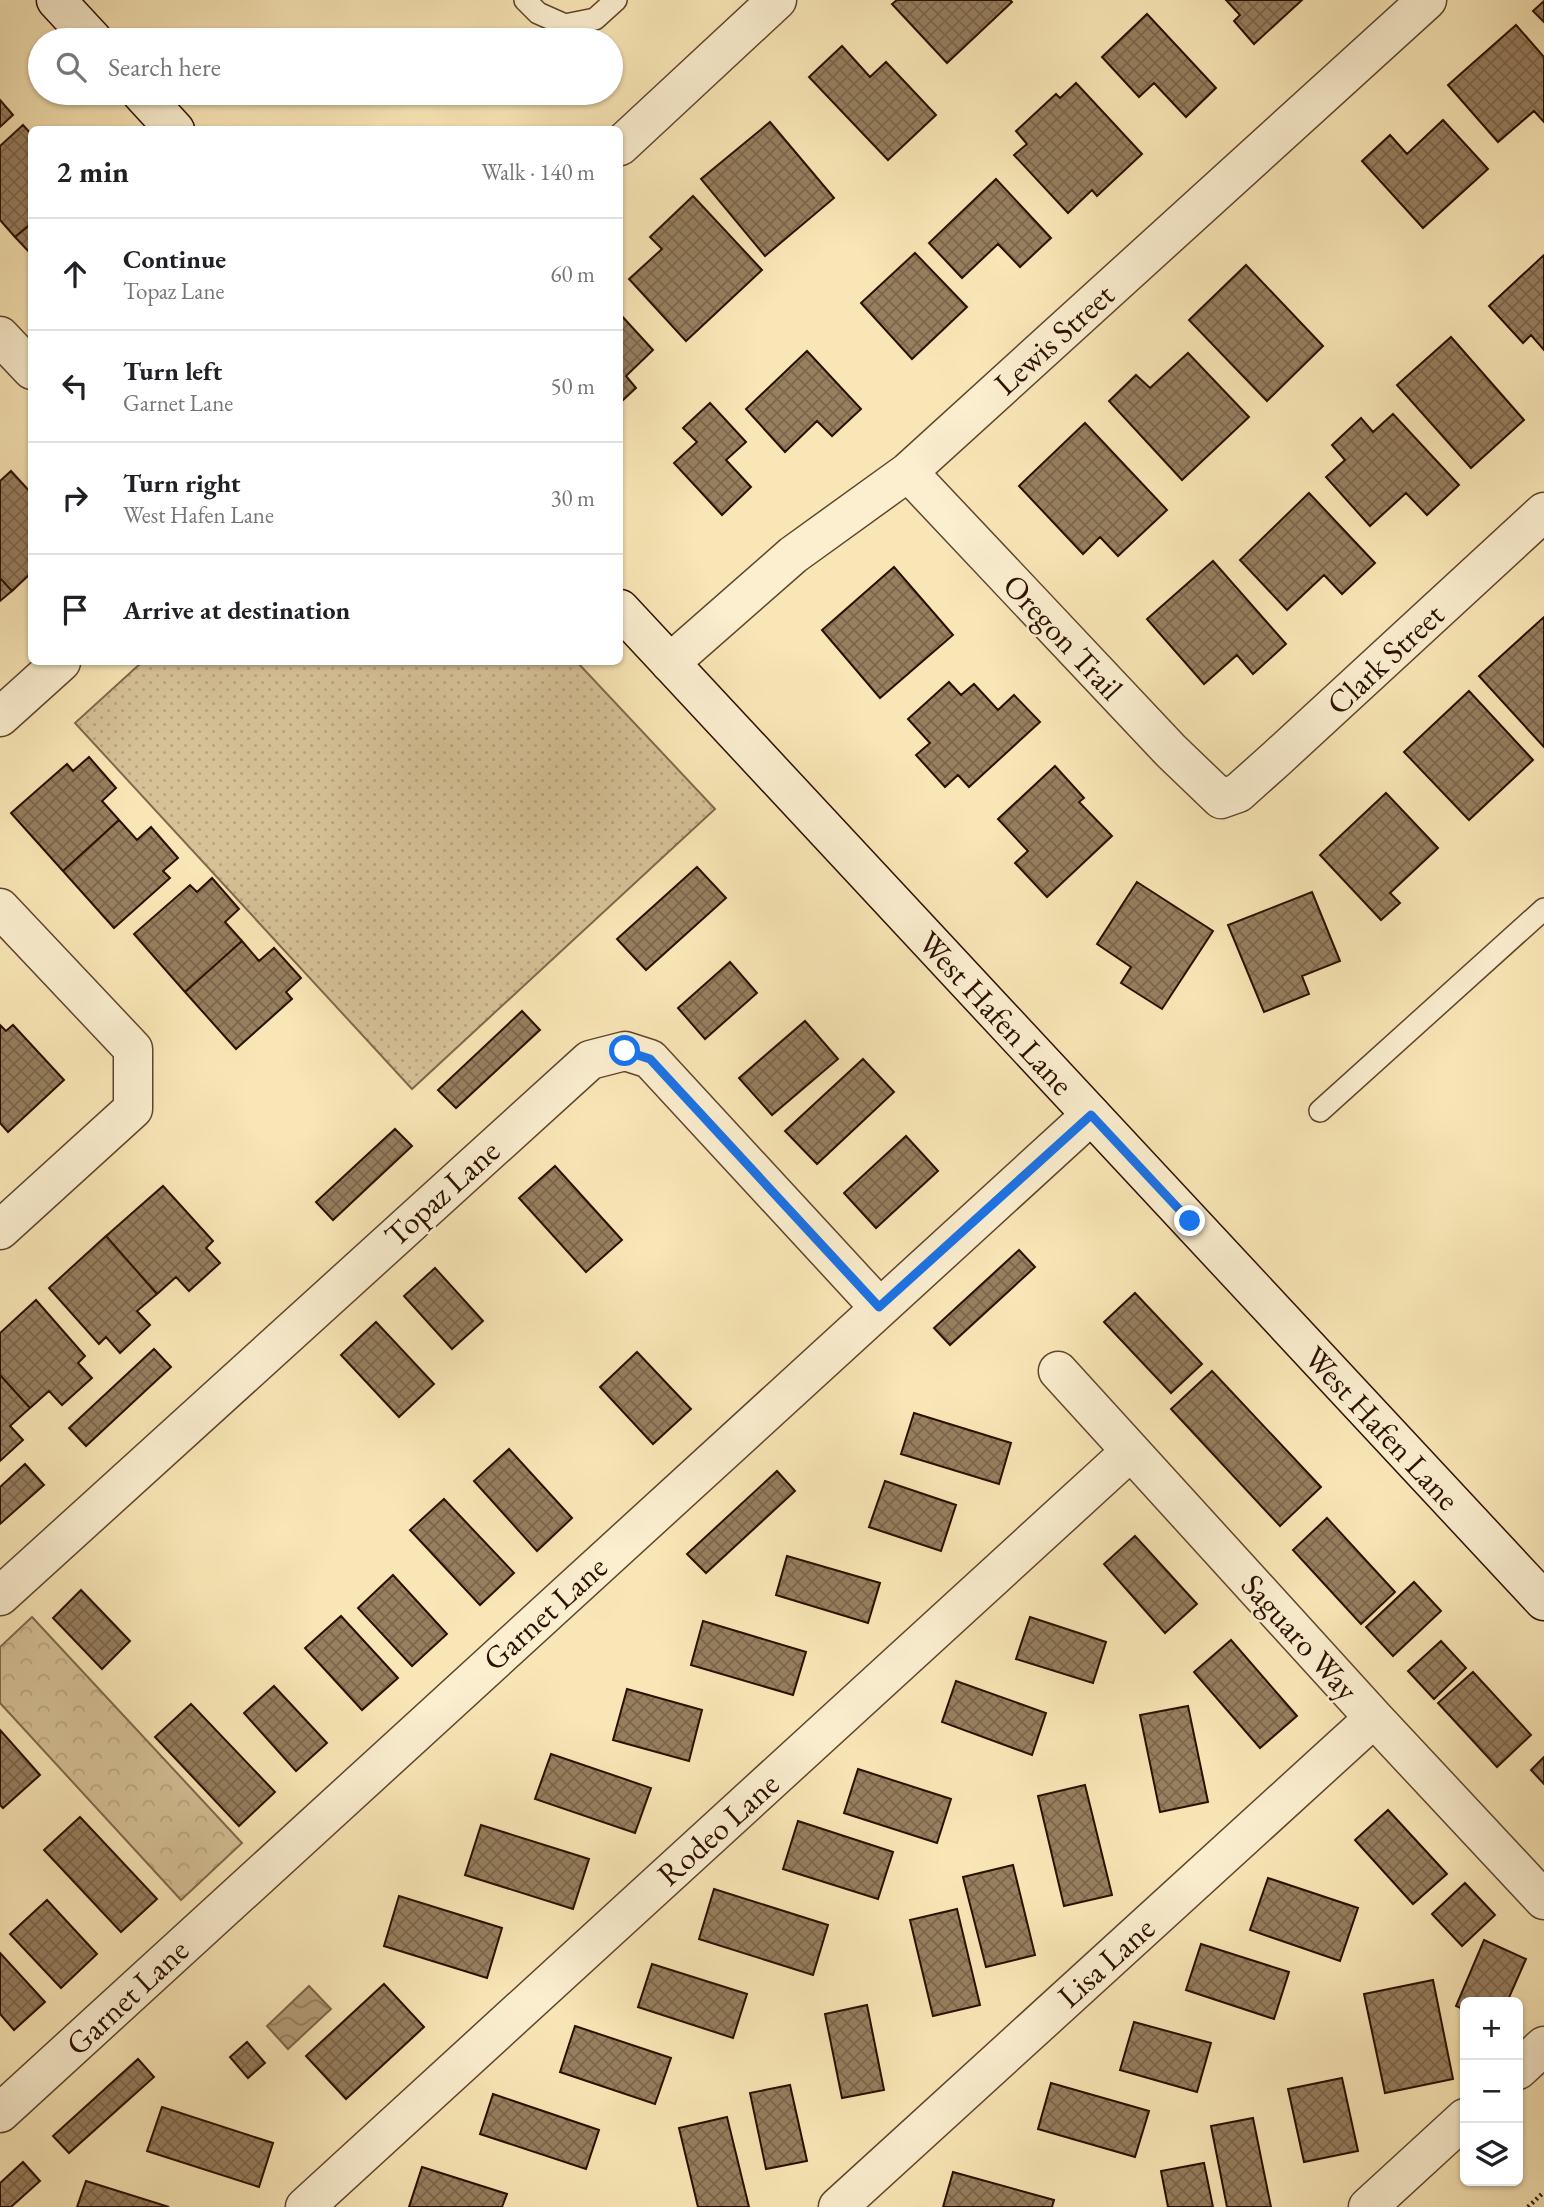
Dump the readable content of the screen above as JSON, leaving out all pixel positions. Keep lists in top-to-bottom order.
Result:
{
  "streets": {
    "street": [
      "Lewis Street",
      "Oregon Trail",
      "Clark Street",
      "West Hafen Lane",
      "Topaz Lane",
      "Garnet Lane",
      "Saguaro Way",
      "Rodeo Lane",
      "Lisa Lane"
    ]
  },
  "crossings": [
    ["Lewis Street", "Oregon Trail"],
    ["Lewis Street", "West Hafen Lane"],
    ["Oregon Trail", "Clark Street"],
    ["West Hafen Lane", "Garnet Lane"],
    ["Topaz Lane", "Garnet Lane"],
    ["Saguaro Way", "Rodeo Lane"],
    ["Saguaro Way", "Lisa Lane"]
  ],
  "page": {
    "search": "Search here",
    "heading": ["2 min", "Walk · 140 m"],
    "list": [
      ["Continue", "Topaz Lane", "60 m"],
      ["Turn left", "Garnet Lane", "50 m"],
      ["Turn right", "West Hafen Lane", "30 m"],
      "Arrive at destination"
    ],
    "map_buttons": ["+", "−"]
  }
}
